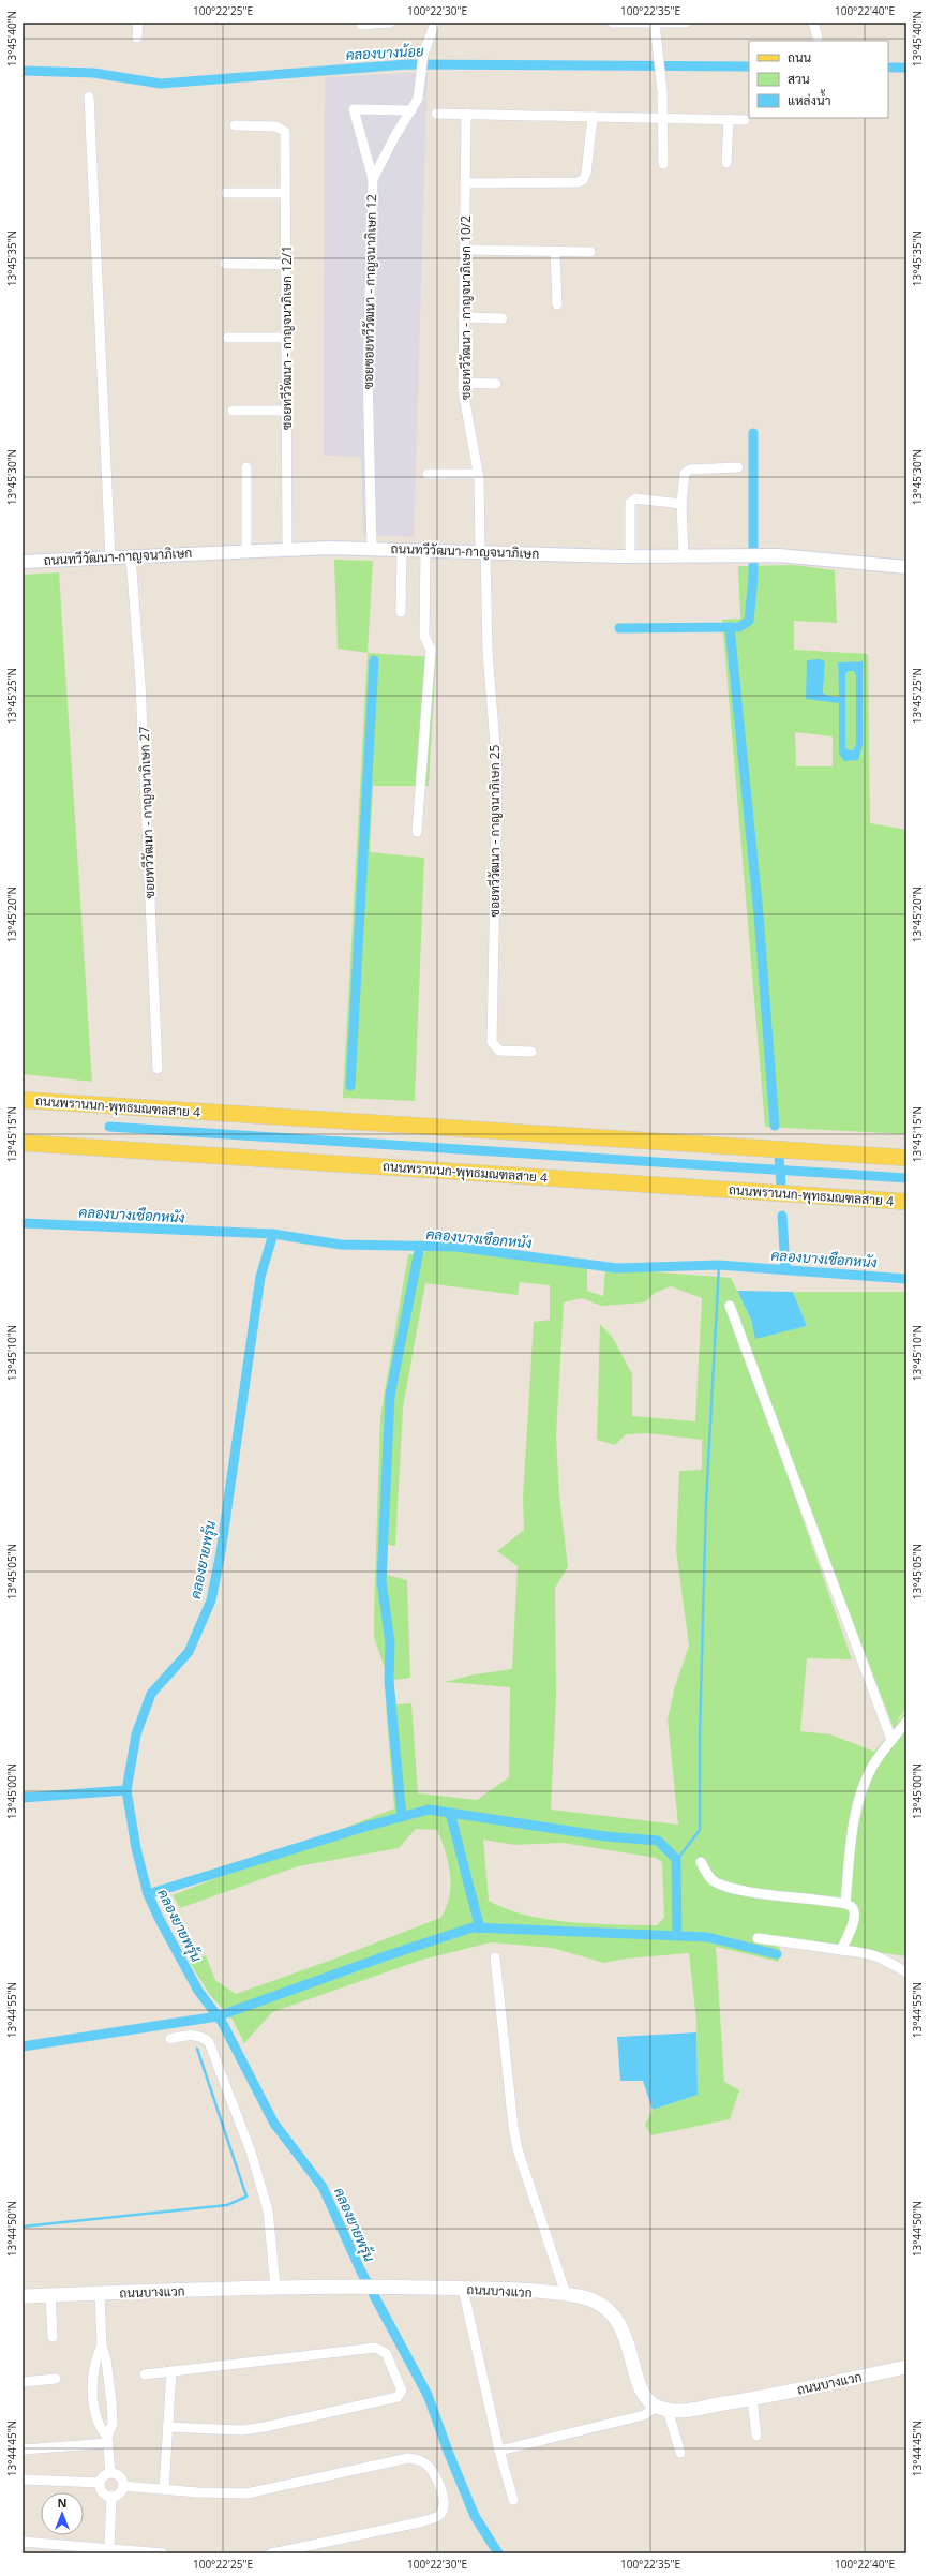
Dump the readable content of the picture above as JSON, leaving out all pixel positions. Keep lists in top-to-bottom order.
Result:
{
  "streets": {
    "main road": ["ถนนพรานนก-พุทธมณฑลสาย 4", "ถนนบางแวก"],
    "street": [
      "ซอยซอยทวีวัฒนา - กาญจนาภิเษก 12",
      "ซอยทวีวัฒนา - กาญจนาภิเษก 10/2",
      "ซอยทวีวัฒนา - กาญจนาภิเษก 12/1",
      "ถนนทวีวัฒนา-กาญจนาภิเษก",
      "ซอยทวีวัฒนา - กาญจนาภิเษก 27",
      "ซอยทวีวัฒนา - กาญจนาภิเษก 25"
    ]
  },
  "crossings": [
    ["ซอยซอยทวีวัฒนา - กาญจนาภิเษก 12", "ถนนทวีวัฒนา-กาญจนาภิเษก"],
    ["ซอยทวีวัฒนา - กาญจนาภิเษก 10/2", "ถนนทวีวัฒนา-กาญจนาภิเษก"],
    ["ซอยทวีวัฒนา - กาญจนาภิเษก 10/2", "ซอยทวีวัฒนา - กาญจนาภิเษก 25"],
    ["ซอยทวีวัฒนา - กาญจนาภิเษก 12/1", "ถนนทวีวัฒนา-กาญจนาภิเษก"],
    ["ถนนทวีวัฒนา-กาญจนาภิเษก", "ซอยทวีวัฒนา - กาญจนาภิเษก 27"],
    ["ถนนทวีวัฒนา-กาญจนาภิเษก", "ซอยทวีวัฒนา - กาญจนาภิเษก 25"]
  ],
  "water": ["คลองบางน้อย", "คลองบางเชือกหนัง", "คลองยายพรุ้น"],
  "legend": ["ถนน", "สวน", "แหล่งน้ำ"],
  "north": "top",
  "coordinates": [
    "100°22'25\"E",
    "100°22'30\"E",
    "100°22'35\"E",
    "100°22'40\"E",
    "13°45'40\"N",
    "13°45'35\"N",
    "13°45'30\"N",
    "13°45'25\"N",
    "13°45'20\"N",
    "13°45'15\"N",
    "13°45'10\"N",
    "13°45'05\"N",
    "13°45'00\"N",
    "13°44'55\"N",
    "13°44'50\"N",
    "13°44'45\"N"
  ]
}
